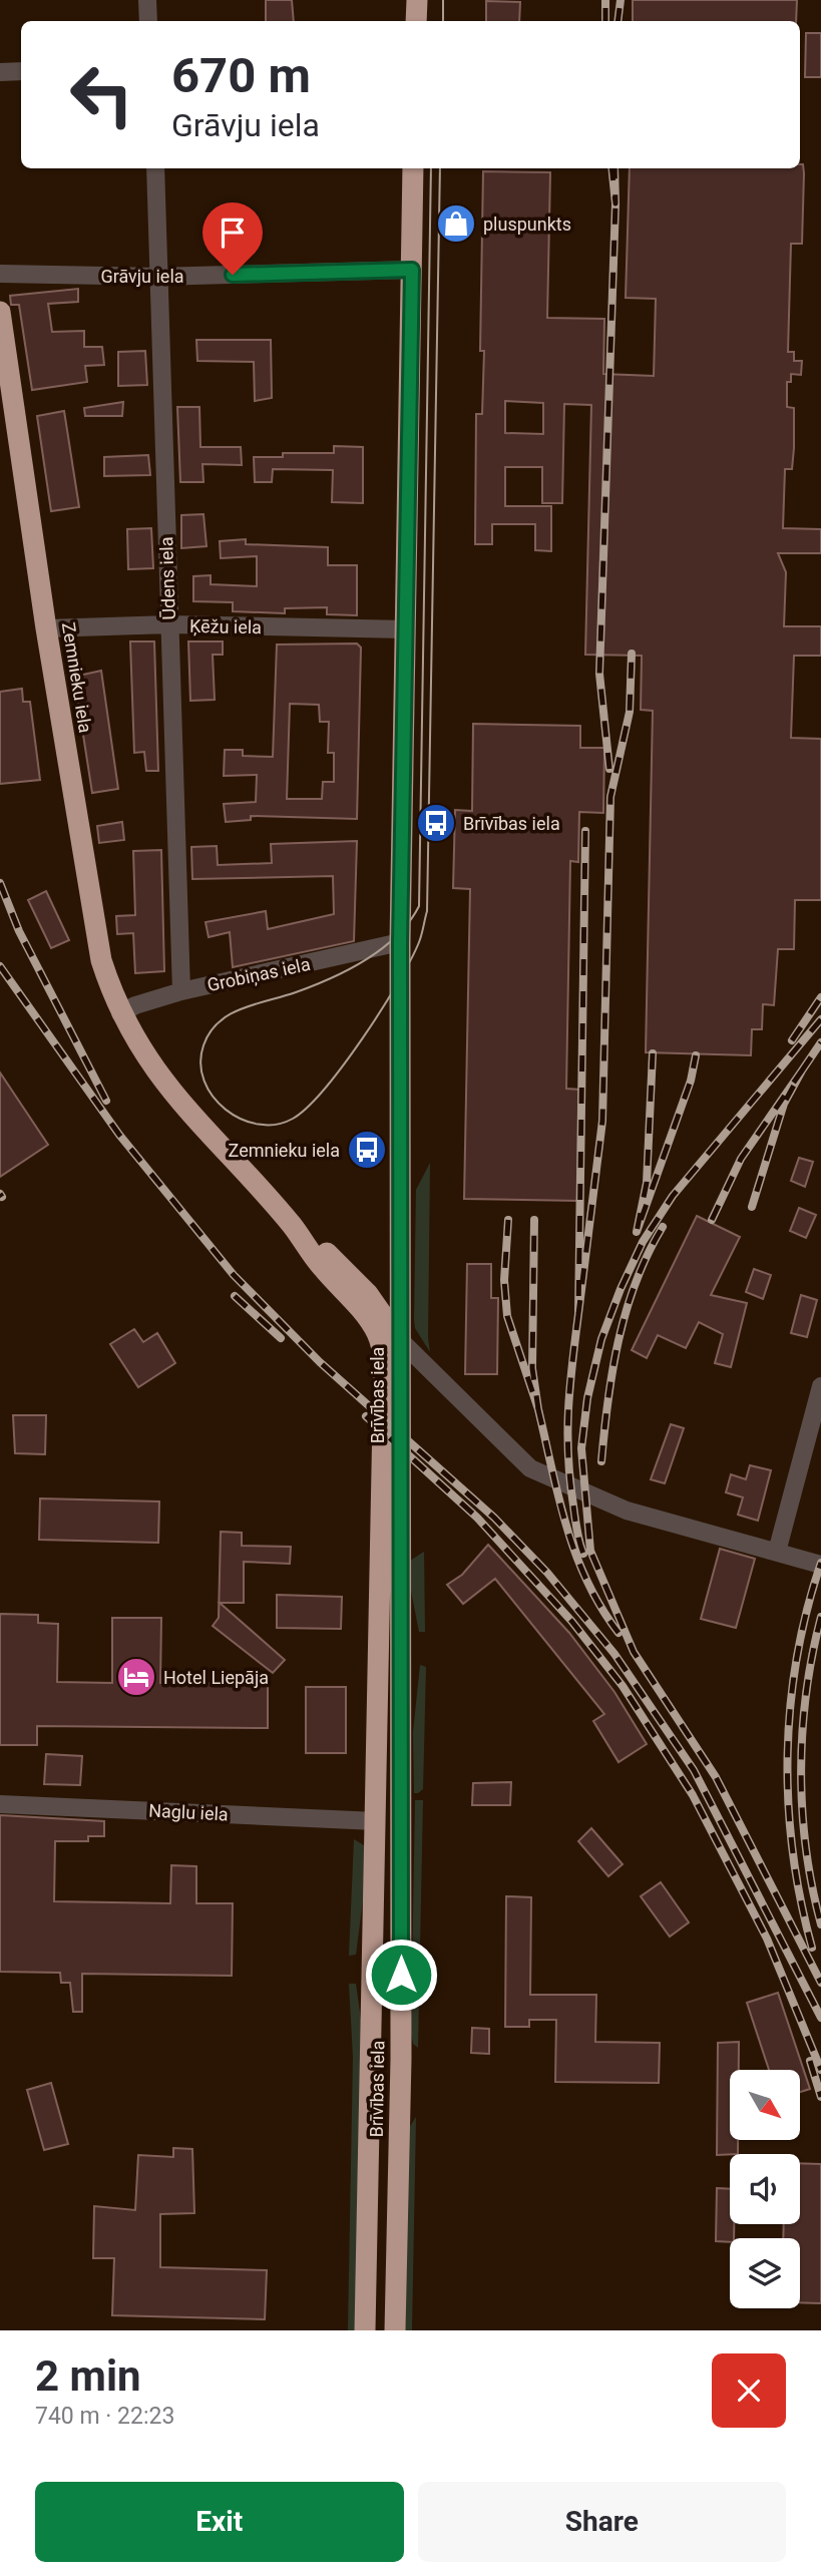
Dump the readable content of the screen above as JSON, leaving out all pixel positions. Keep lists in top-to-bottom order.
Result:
{
  "streets": {
    "highway": ["Zemnieku iela", "Brīvības iela"],
    "street": [
      "Grāvju iela",
      "Ūdens iela",
      "Ķēžu iela",
      "Grobiņas iela",
      "Naglu iela"
    ]
  },
  "crossings": [
    ["Grāvju iela", "Ūdens iela"],
    ["Grāvju iela", "Brīvības iela"],
    ["Ūdens iela", "Ķēžu iela"],
    ["Ūdens iela", "Grobiņas iela"],
    ["Ķēžu iela", "Zemnieku iela"],
    ["Ķēžu iela", "Brīvības iela"],
    ["Zemnieku iela", "Grobiņas iela"],
    ["Zemnieku iela", "Brīvības iela"],
    ["Grobiņas iela", "Brīvības iela"],
    ["Brīvības iela", "Naglu iela"]
  ],
  "places": {
    "shop": ["pluspunkts"],
    "bus stop": ["Brīvības iela", "Zemnieku iela"],
    "hotel": ["Hotel Liepāja"]
  },
  "north": "bottom right",
  "page": {
    "turn": ["670 m", "Grāvju iela"],
    "heading": ["2 min", "740 m · 22:23"],
    "buttons": ["Exit", "Share"]
  }
}
